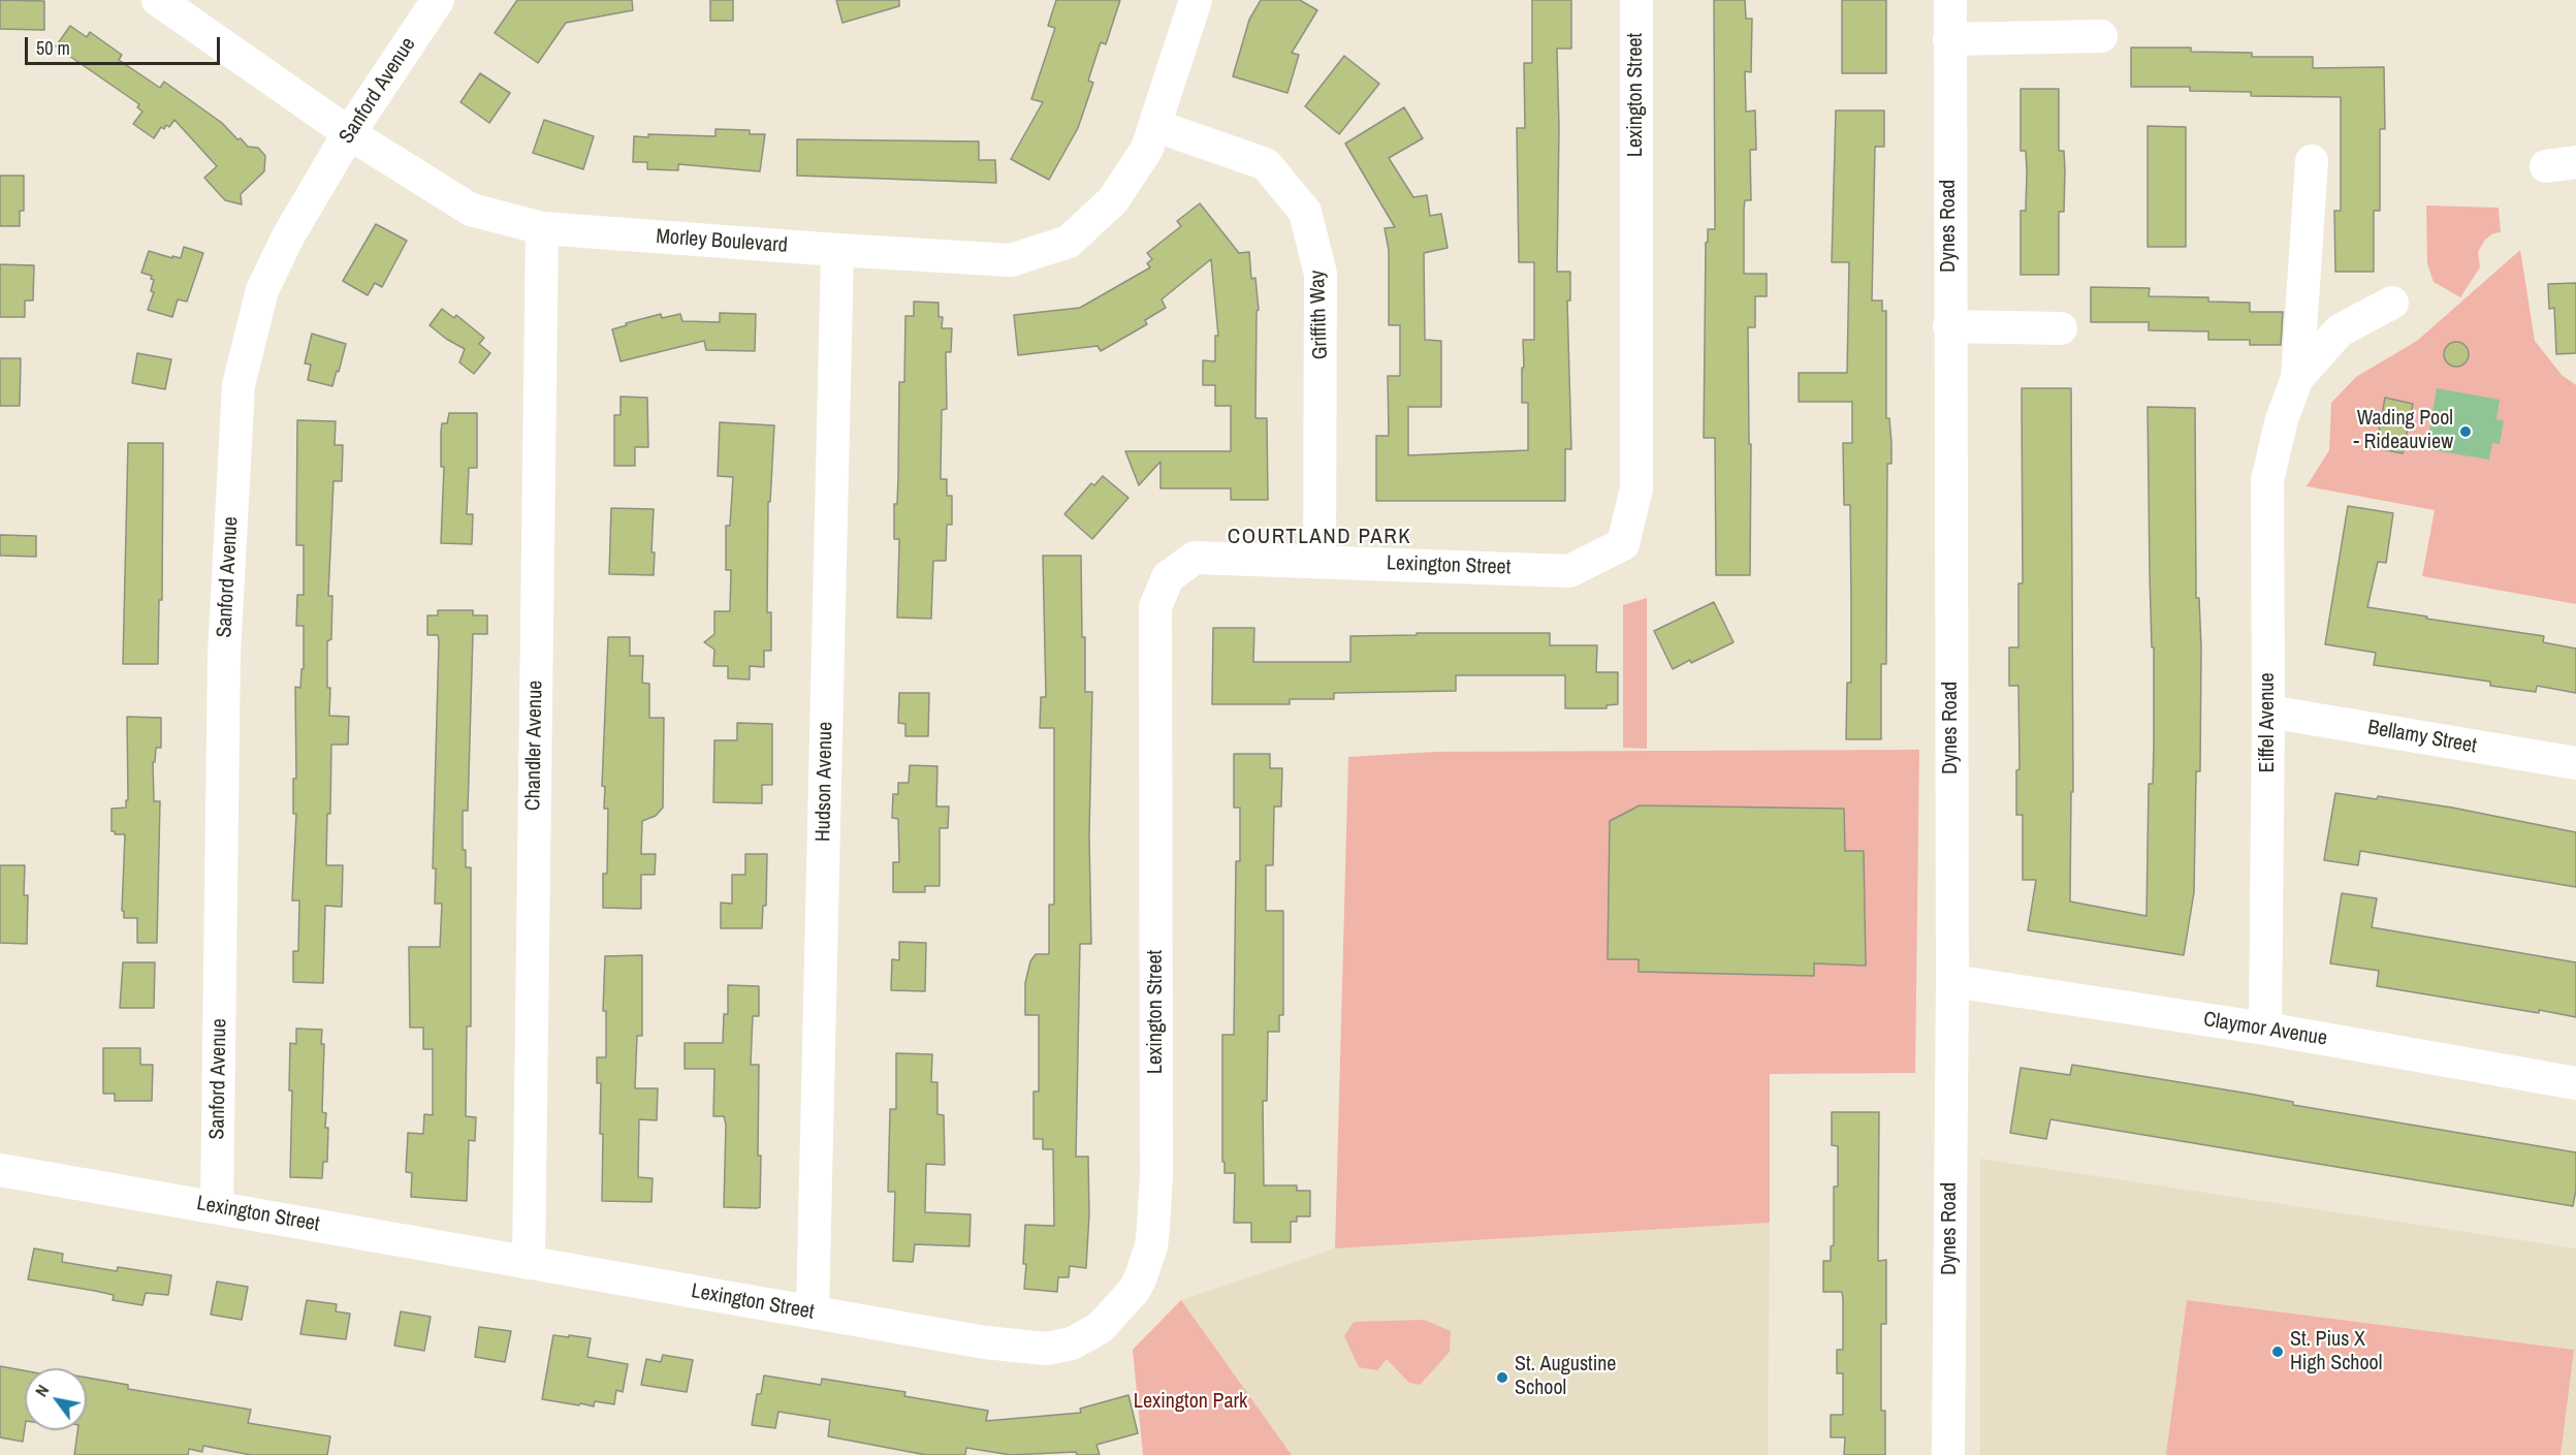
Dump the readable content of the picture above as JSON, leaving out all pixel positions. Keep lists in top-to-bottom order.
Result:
{
  "streets": {
    "street": [
      "Sanford Avenue",
      "Lexington Street",
      "Dynes Road",
      "Morley Boulevard",
      "Griffith Way",
      "Eiffel Avenue",
      "Bellamy Street",
      "Chandler Avenue",
      "Hudson Avenue",
      "Claymor Avenue"
    ]
  },
  "crossings": [
    ["Sanford Avenue", "Lexington Street"],
    ["Sanford Avenue", "Morley Boulevard"],
    ["Lexington Street", "Griffith Way"],
    ["Lexington Street", "Chandler Avenue"],
    ["Lexington Street", "Hudson Avenue"],
    ["Dynes Road", "Claymor Avenue"],
    ["Morley Boulevard", "Griffith Way"],
    ["Morley Boulevard", "Chandler Avenue"],
    ["Morley Boulevard", "Hudson Avenue"],
    ["Eiffel Avenue", "Bellamy Street"],
    ["Eiffel Avenue", "Claymor Avenue"]
  ],
  "districts": ["COURTLAND PARK"],
  "parks": ["Lexington Park"],
  "places": ["Wading Pool - Rideauview", "St. Pius X High School", "St. Augustine School"],
  "scale_bar": "50 m",
  "north": "top left"
}
